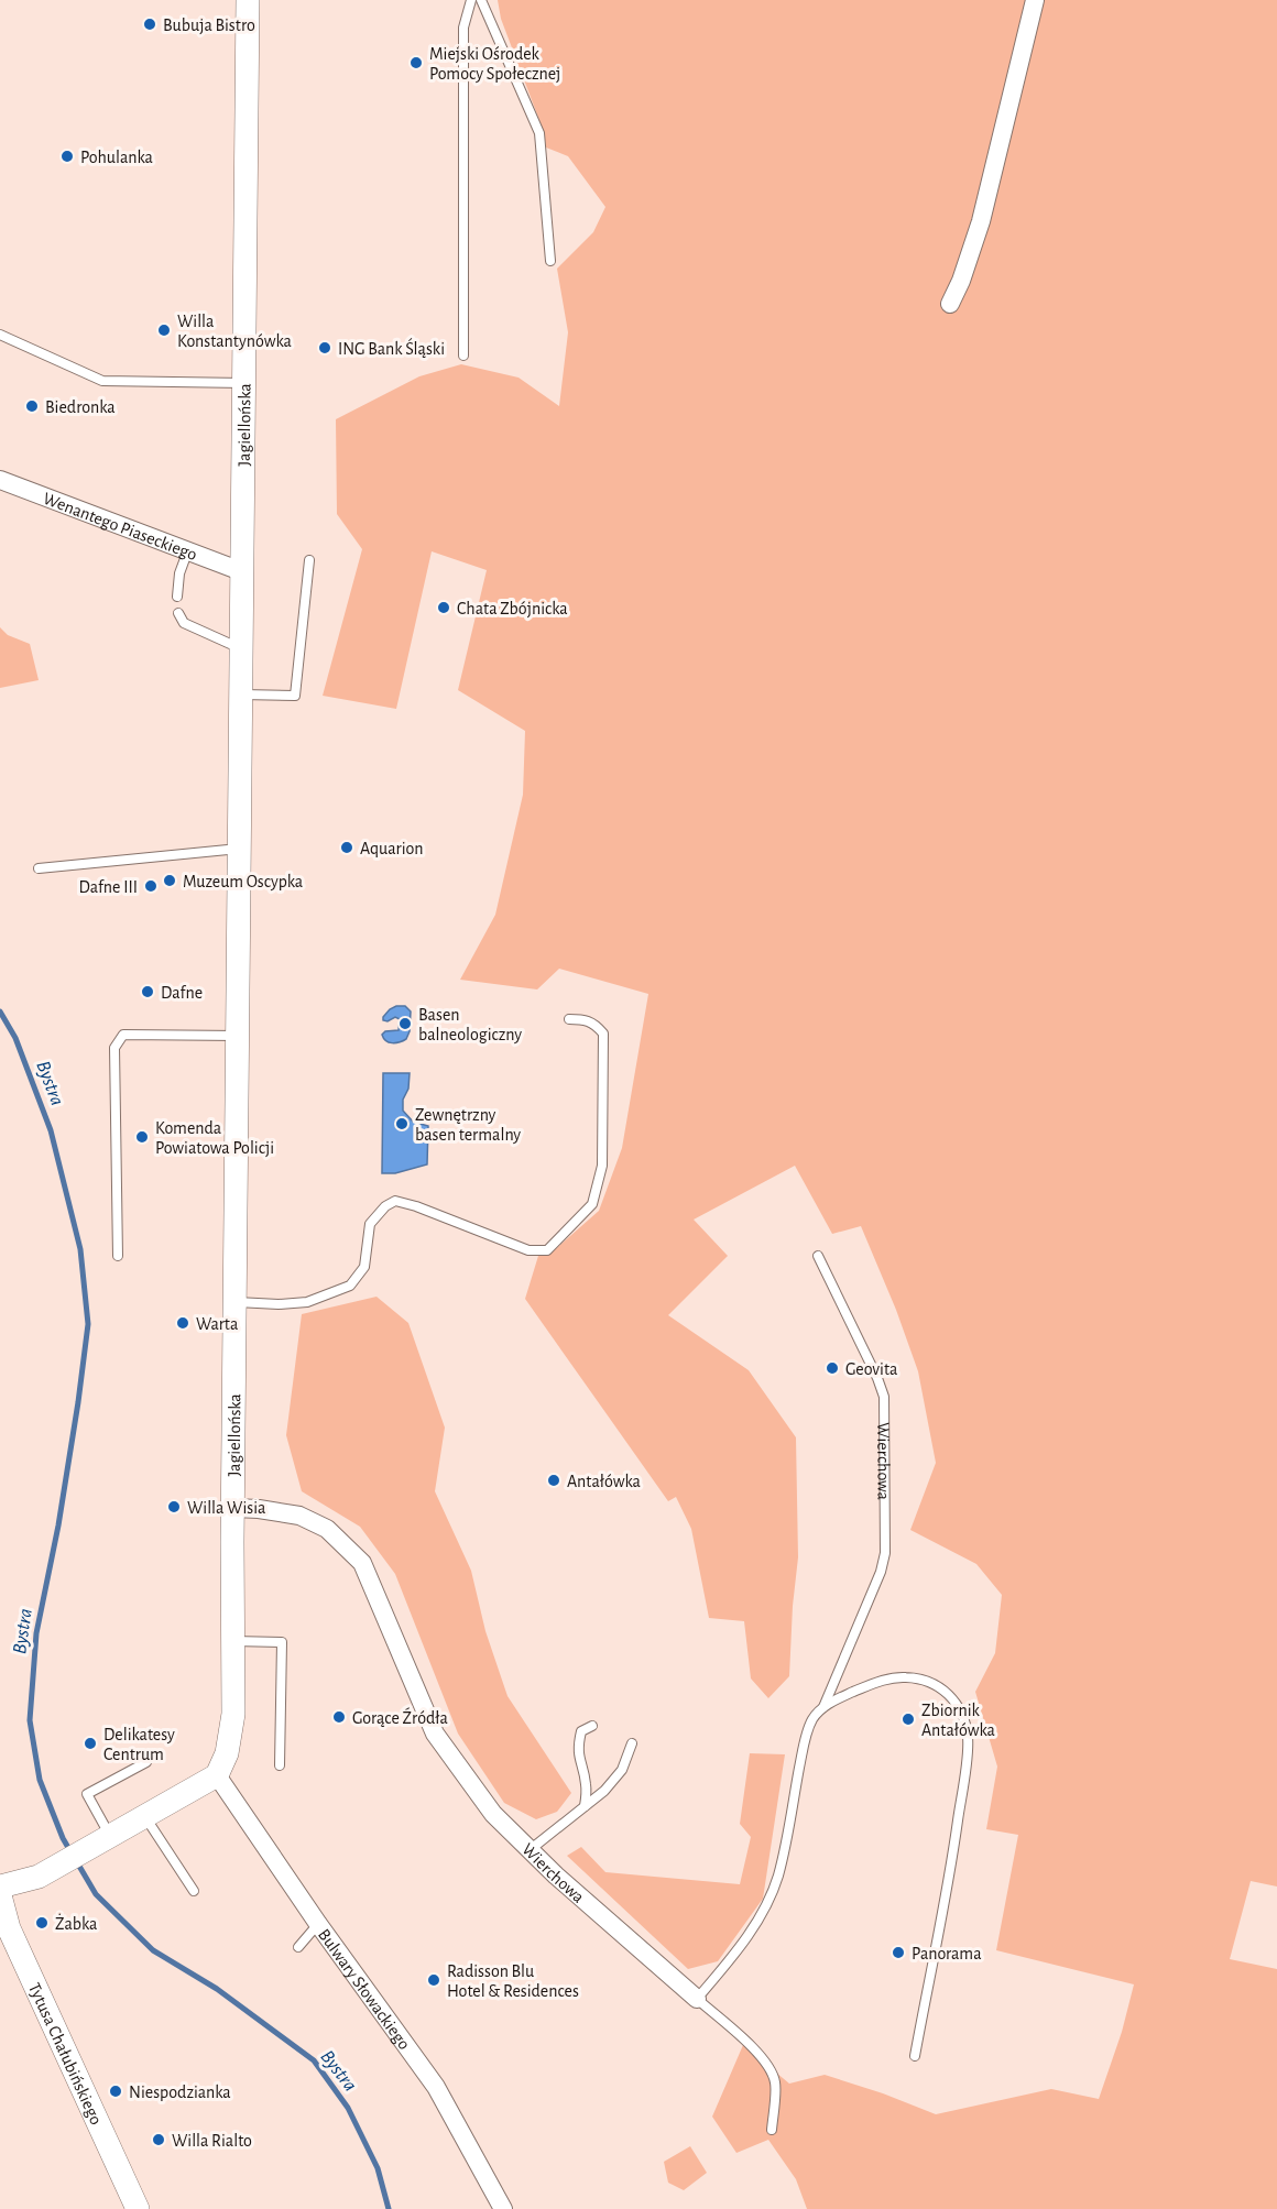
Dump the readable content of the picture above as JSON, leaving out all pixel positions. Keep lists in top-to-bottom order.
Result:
{
  "streets": {
    "street": [
      "Jagiellońska",
      "Wenantego Piaseckiego",
      "Wierchowa",
      "Bulwary Słowackiego",
      "Tytusa Chałubińskiego"
    ]
  },
  "crossings": [
    ["Jagiellońska", "Wenantego Piaseckiego"],
    ["Jagiellońska", "Wierchowa"],
    ["Jagiellońska", "Bulwary Słowackiego"]
  ],
  "water": ["Bystra"],
  "places": [
    "Bubuja Bistro",
    "Miejski Ośrodek Pomocy Społecznej",
    "Pohulanka",
    "Willa Konstantynówka",
    "ING Bank Śląski",
    "Biedronka",
    "Chata Zbójnicka",
    "Aquarion",
    "Muzeum Oscypka",
    "Dafne III",
    "Dafne",
    "Basen balneologiczny",
    "Zewnętrzny basen termalny",
    "Komenda Powiatowa Policji",
    "Warta",
    "Geovita",
    "Antałówka",
    "Willa Wisia",
    "Gorące Źródła",
    "Zbiornik Antałówka",
    "Delikatesy Centrum",
    "Żabka",
    "Panorama",
    "Radisson Blu Hotel & Residences",
    "Niespodzianka",
    "Willa Rialto"
  ]
}
